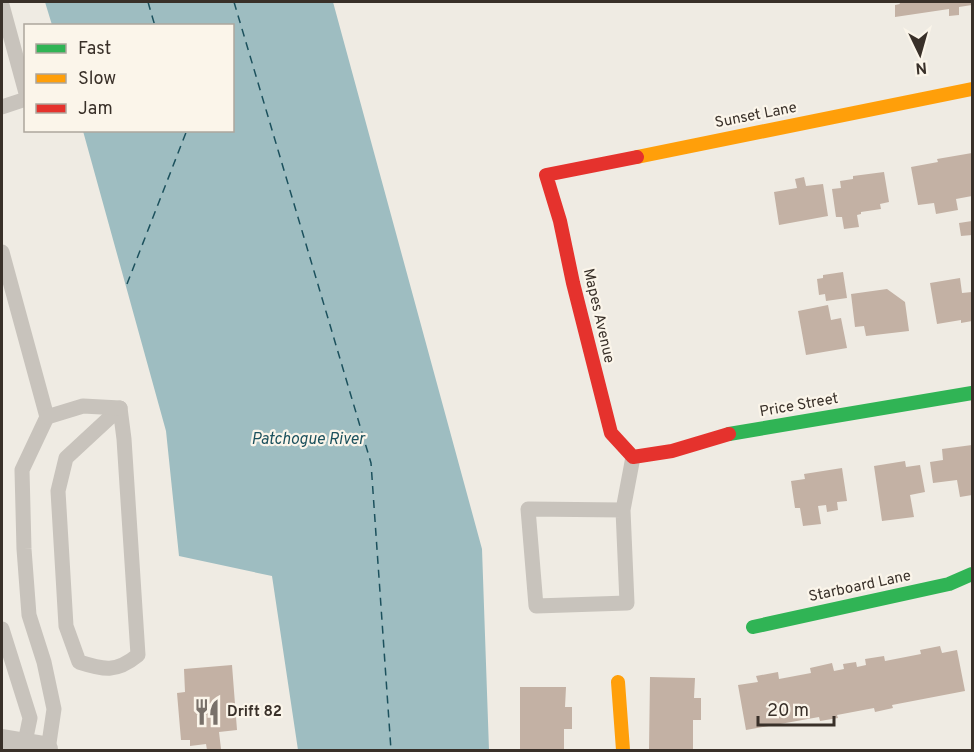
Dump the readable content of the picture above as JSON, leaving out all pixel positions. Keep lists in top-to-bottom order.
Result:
{
  "streets": {
    "street": [
      "Sunset Lane",
      "Mapes Avenue",
      "Price Street",
      "Starboard Lane"
    ]
  },
  "crossings": [
    ["Sunset Lane", "Mapes Avenue"],
    ["Mapes Avenue", "Price Street"]
  ],
  "water": ["Patchogue River"],
  "places": {
    "restaurant": ["Drift 82"]
  },
  "legend": ["Fast", "Slow", "Jam"],
  "scale_bar": "20 m",
  "north": "bottom"
}
